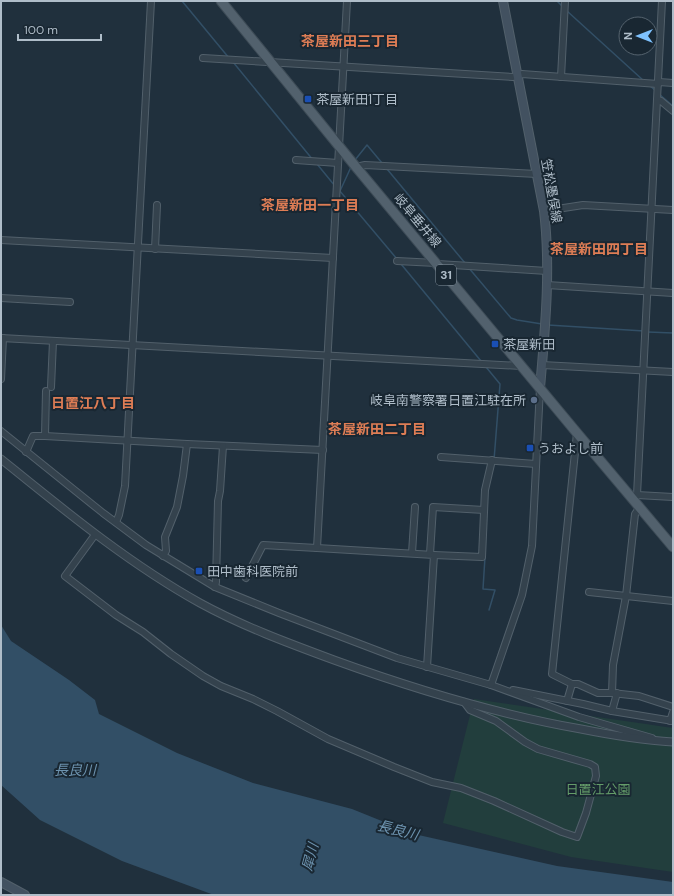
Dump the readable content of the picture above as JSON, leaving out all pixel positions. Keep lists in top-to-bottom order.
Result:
{
  "streets": {
    "main road": ["笠松墨俣線", "岐阜垂井線", "31"]
  },
  "crossings": [
    ["笠松墨俣線", "岐阜垂井線"]
  ],
  "districts": [
    "茶屋新田三丁目",
    "茶屋新田一丁目",
    "茶屋新田四丁目",
    "日置江八丁目",
    "茶屋新田二丁目"
  ],
  "water": ["長良川", "犀川"],
  "parks": ["日置江公園"],
  "places": {
    "transit": [
      "茶屋新田1丁目",
      "茶屋新田",
      "うおよし前",
      "田中歯科医院前"
    ],
    "other": ["岐阜南警察署日置江駐在所"]
  },
  "scale_bar": "100 m",
  "north": "left"
}
